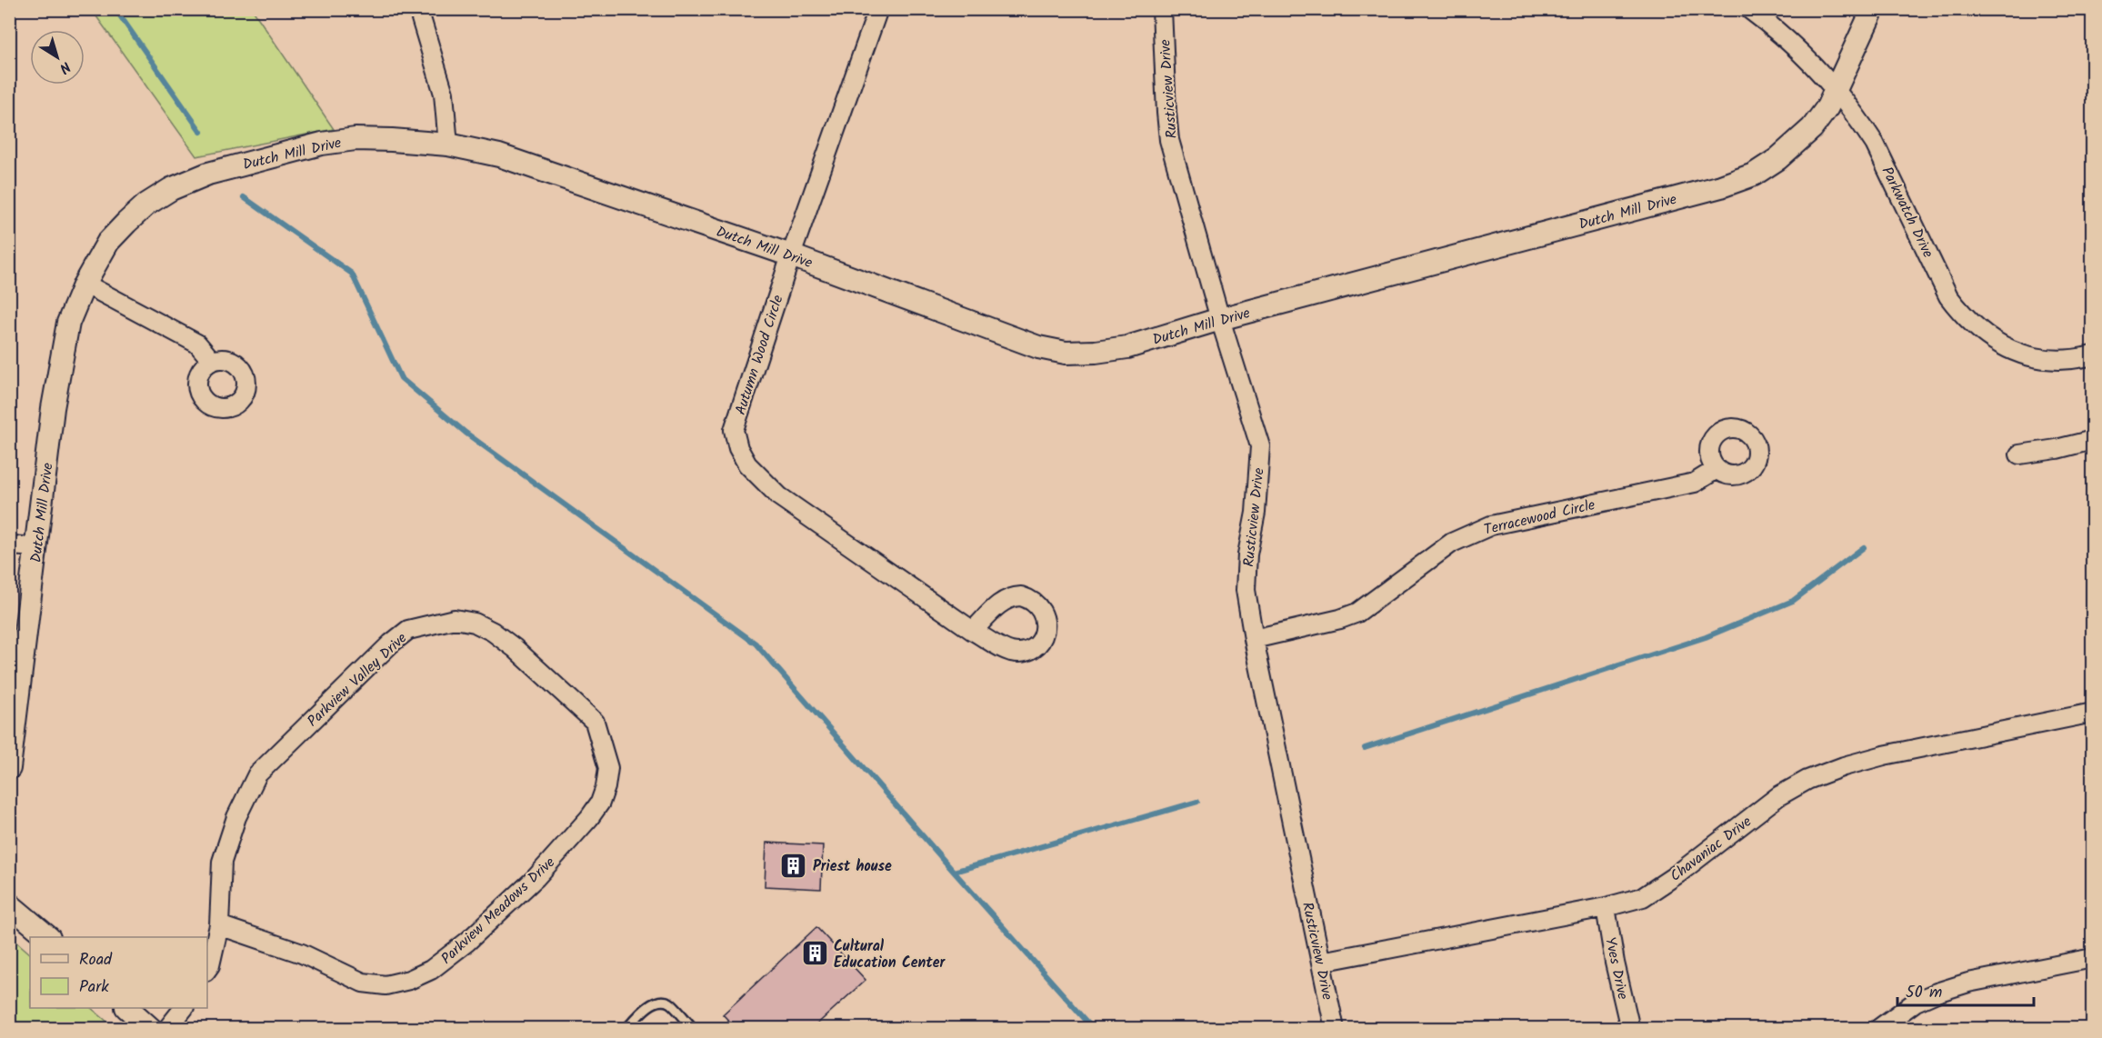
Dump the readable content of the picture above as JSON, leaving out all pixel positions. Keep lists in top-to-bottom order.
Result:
{
  "streets": {
    "street": [
      "Rusticview Drive",
      "Dutch Mill Drive",
      "Parkwatch Drive",
      "Autumn Wood Circle",
      "Terracewood Circle",
      "Parkview Valley Drive",
      "Chavaniac Drive",
      "Parkview Meadows Drive",
      "Yves Drive"
    ]
  },
  "crossings": [
    ["Rusticview Drive", "Dutch Mill Drive"],
    ["Rusticview Drive", "Terracewood Circle"],
    ["Rusticview Drive", "Chavaniac Drive"],
    ["Dutch Mill Drive", "Parkwatch Drive"],
    ["Dutch Mill Drive", "Autumn Wood Circle"],
    ["Parkview Valley Drive", "Parkview Meadows Drive"],
    ["Chavaniac Drive", "Yves Drive"]
  ],
  "places": {
    "building": ["Priest house", "Cultural Education Center"]
  },
  "legend": ["Road", "Park"],
  "scale_bar": "50 m",
  "north": "bottom right"
}
